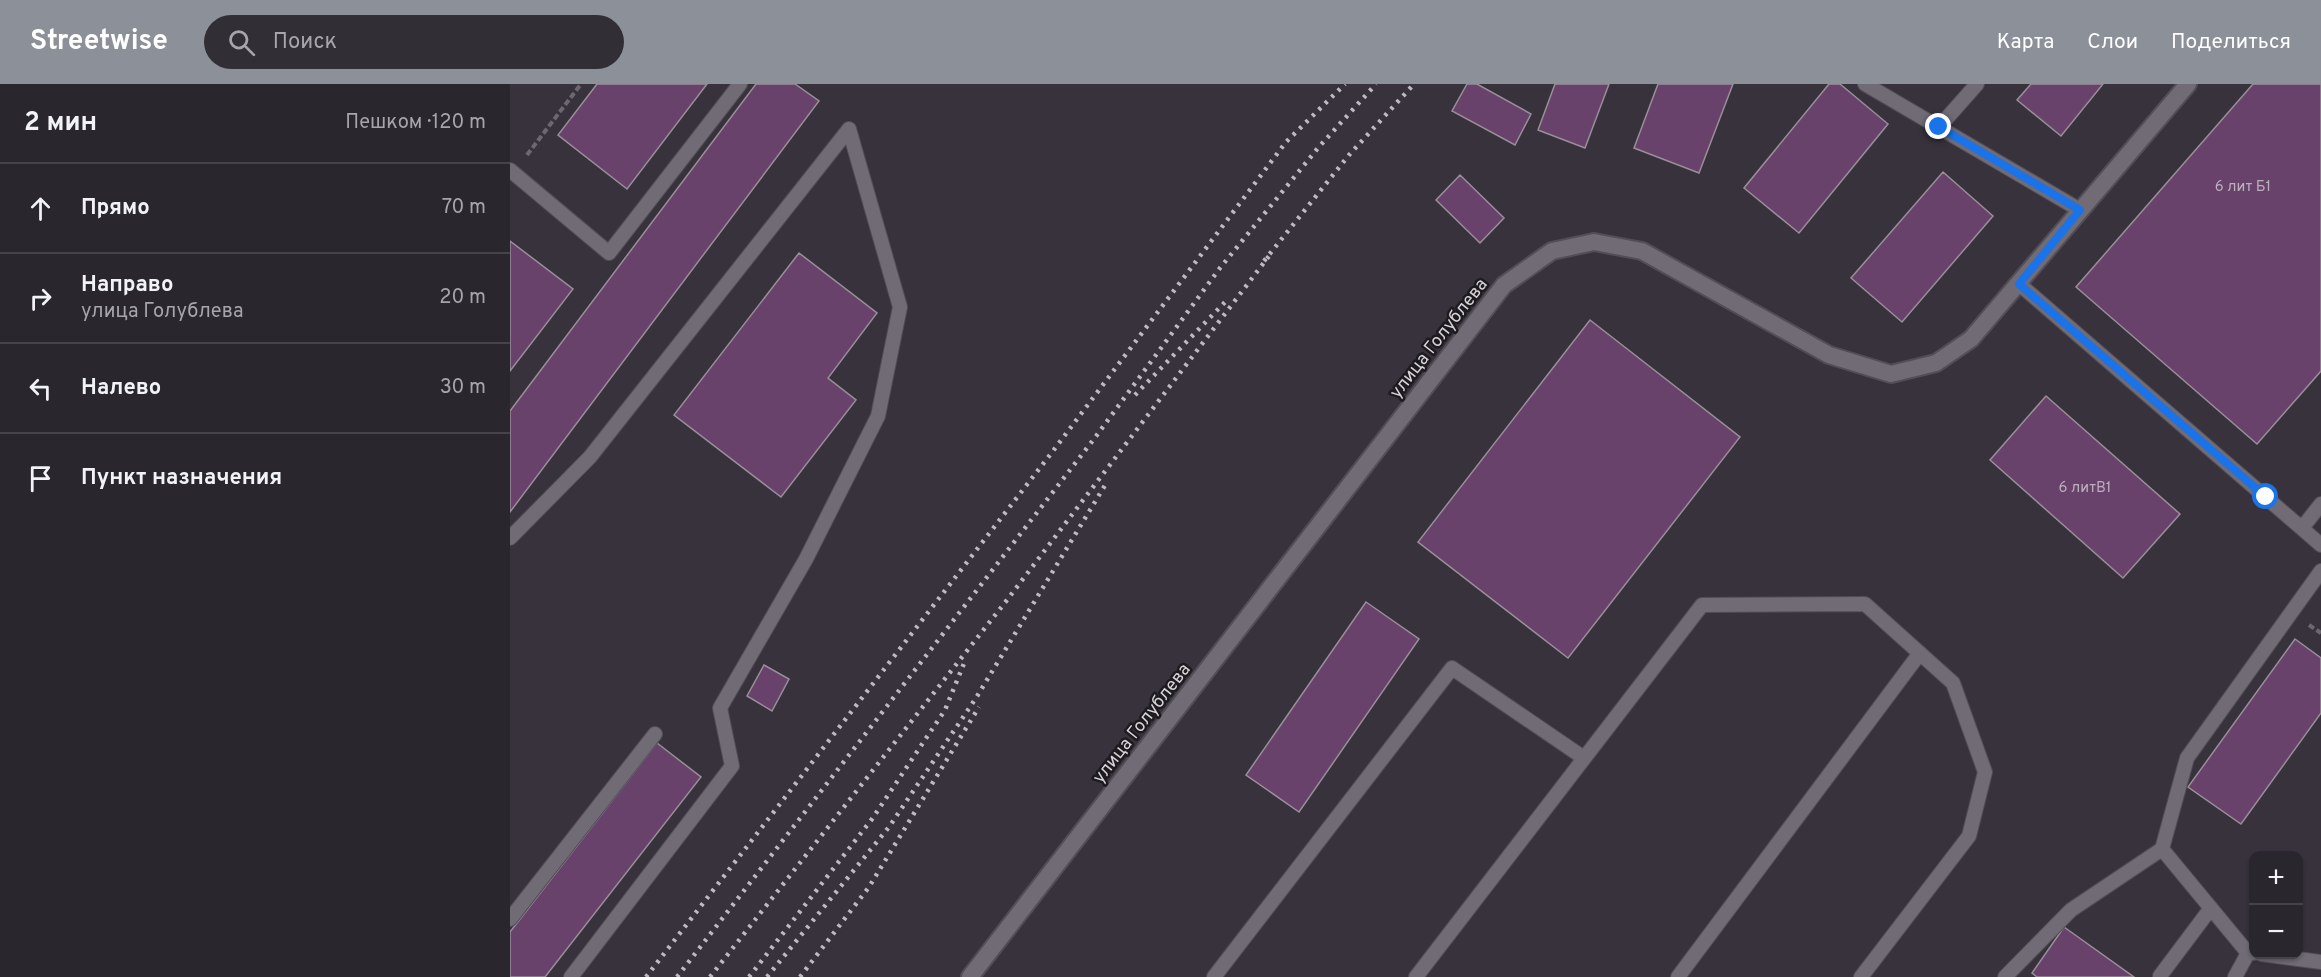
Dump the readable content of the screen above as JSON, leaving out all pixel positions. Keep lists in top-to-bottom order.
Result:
{
  "streets": {
    "street": ["улица Голублева"]
  },
  "house_numbers": ["6 лит Б1", "6 литВ1"],
  "page": {
    "header": "Streetwise",
    "search": "Поиск",
    "nav": ["Карта", "Слои", "Поделиться"],
    "heading": ["2 мин", "Пешком · 120 m"],
    "list": [
      ["Прямо", "70 m"],
      ["Направо", "улица Голублева", "20 m"],
      ["Налево", "30 m"],
      "Пункт назначения"
    ],
    "map_buttons": ["+", "−"]
  }
}
